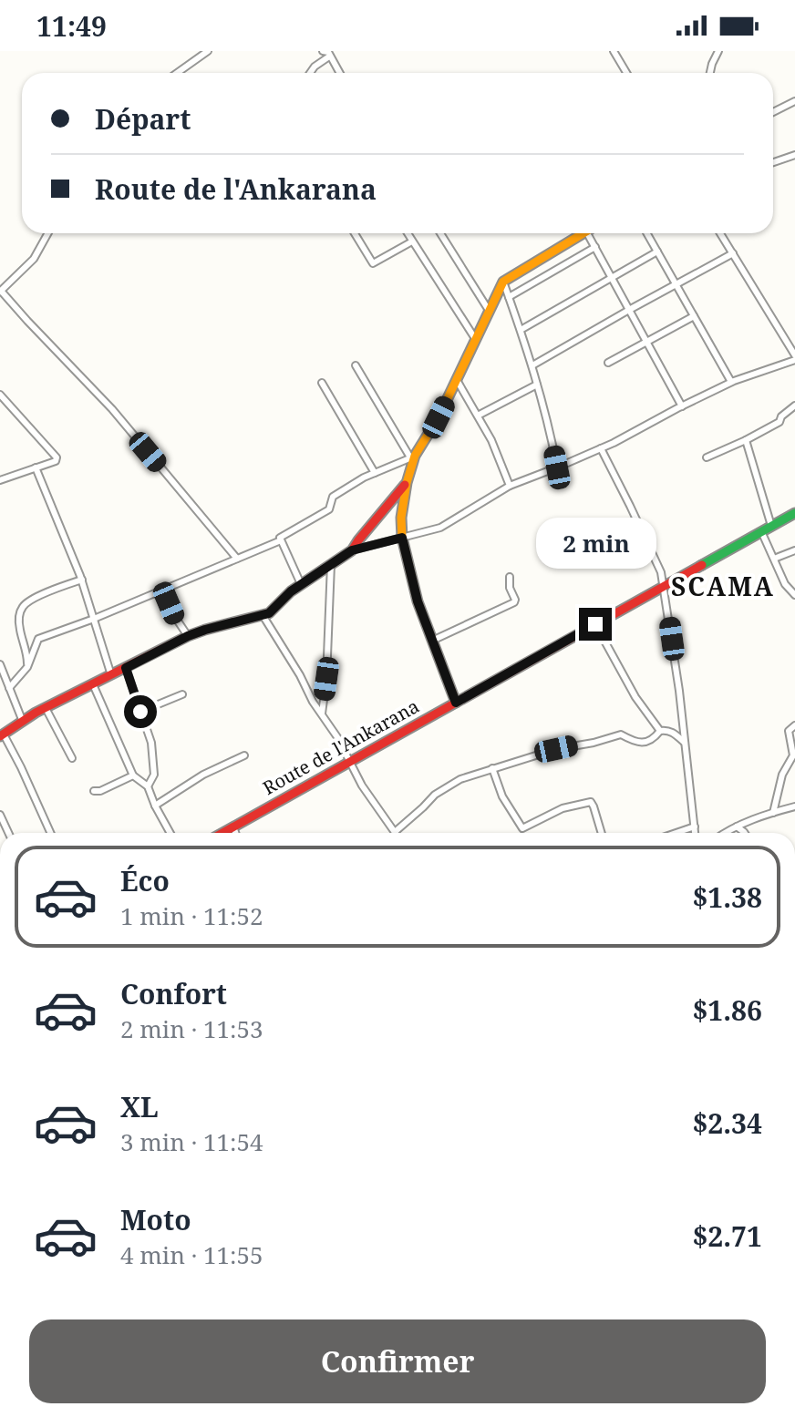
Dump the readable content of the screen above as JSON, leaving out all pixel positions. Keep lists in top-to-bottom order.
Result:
{
  "streets": {
    "street": ["Route de l'Ankarana"]
  },
  "districts": ["SCAMA"],
  "page": {
    "status": "11:49",
    "banner": ["Départ", "Route de l'Ankarana"],
    "bubble": "2 min",
    "list": [
      {
        "name": "Éco",
        "note": "1 min · 11:52",
        "value": "$1.38"
      },
      {
        "name": "Confort",
        "note": "2 min · 11:53",
        "value": "$1.86"
      },
      {
        "name": "XL",
        "note": "3 min · 11:54",
        "value": "$2.34"
      },
      {
        "name": "Moto",
        "note": "4 min · 11:55",
        "value": "$2.71"
      }
    ],
    "buttons": "Confirmer"
  }
}
